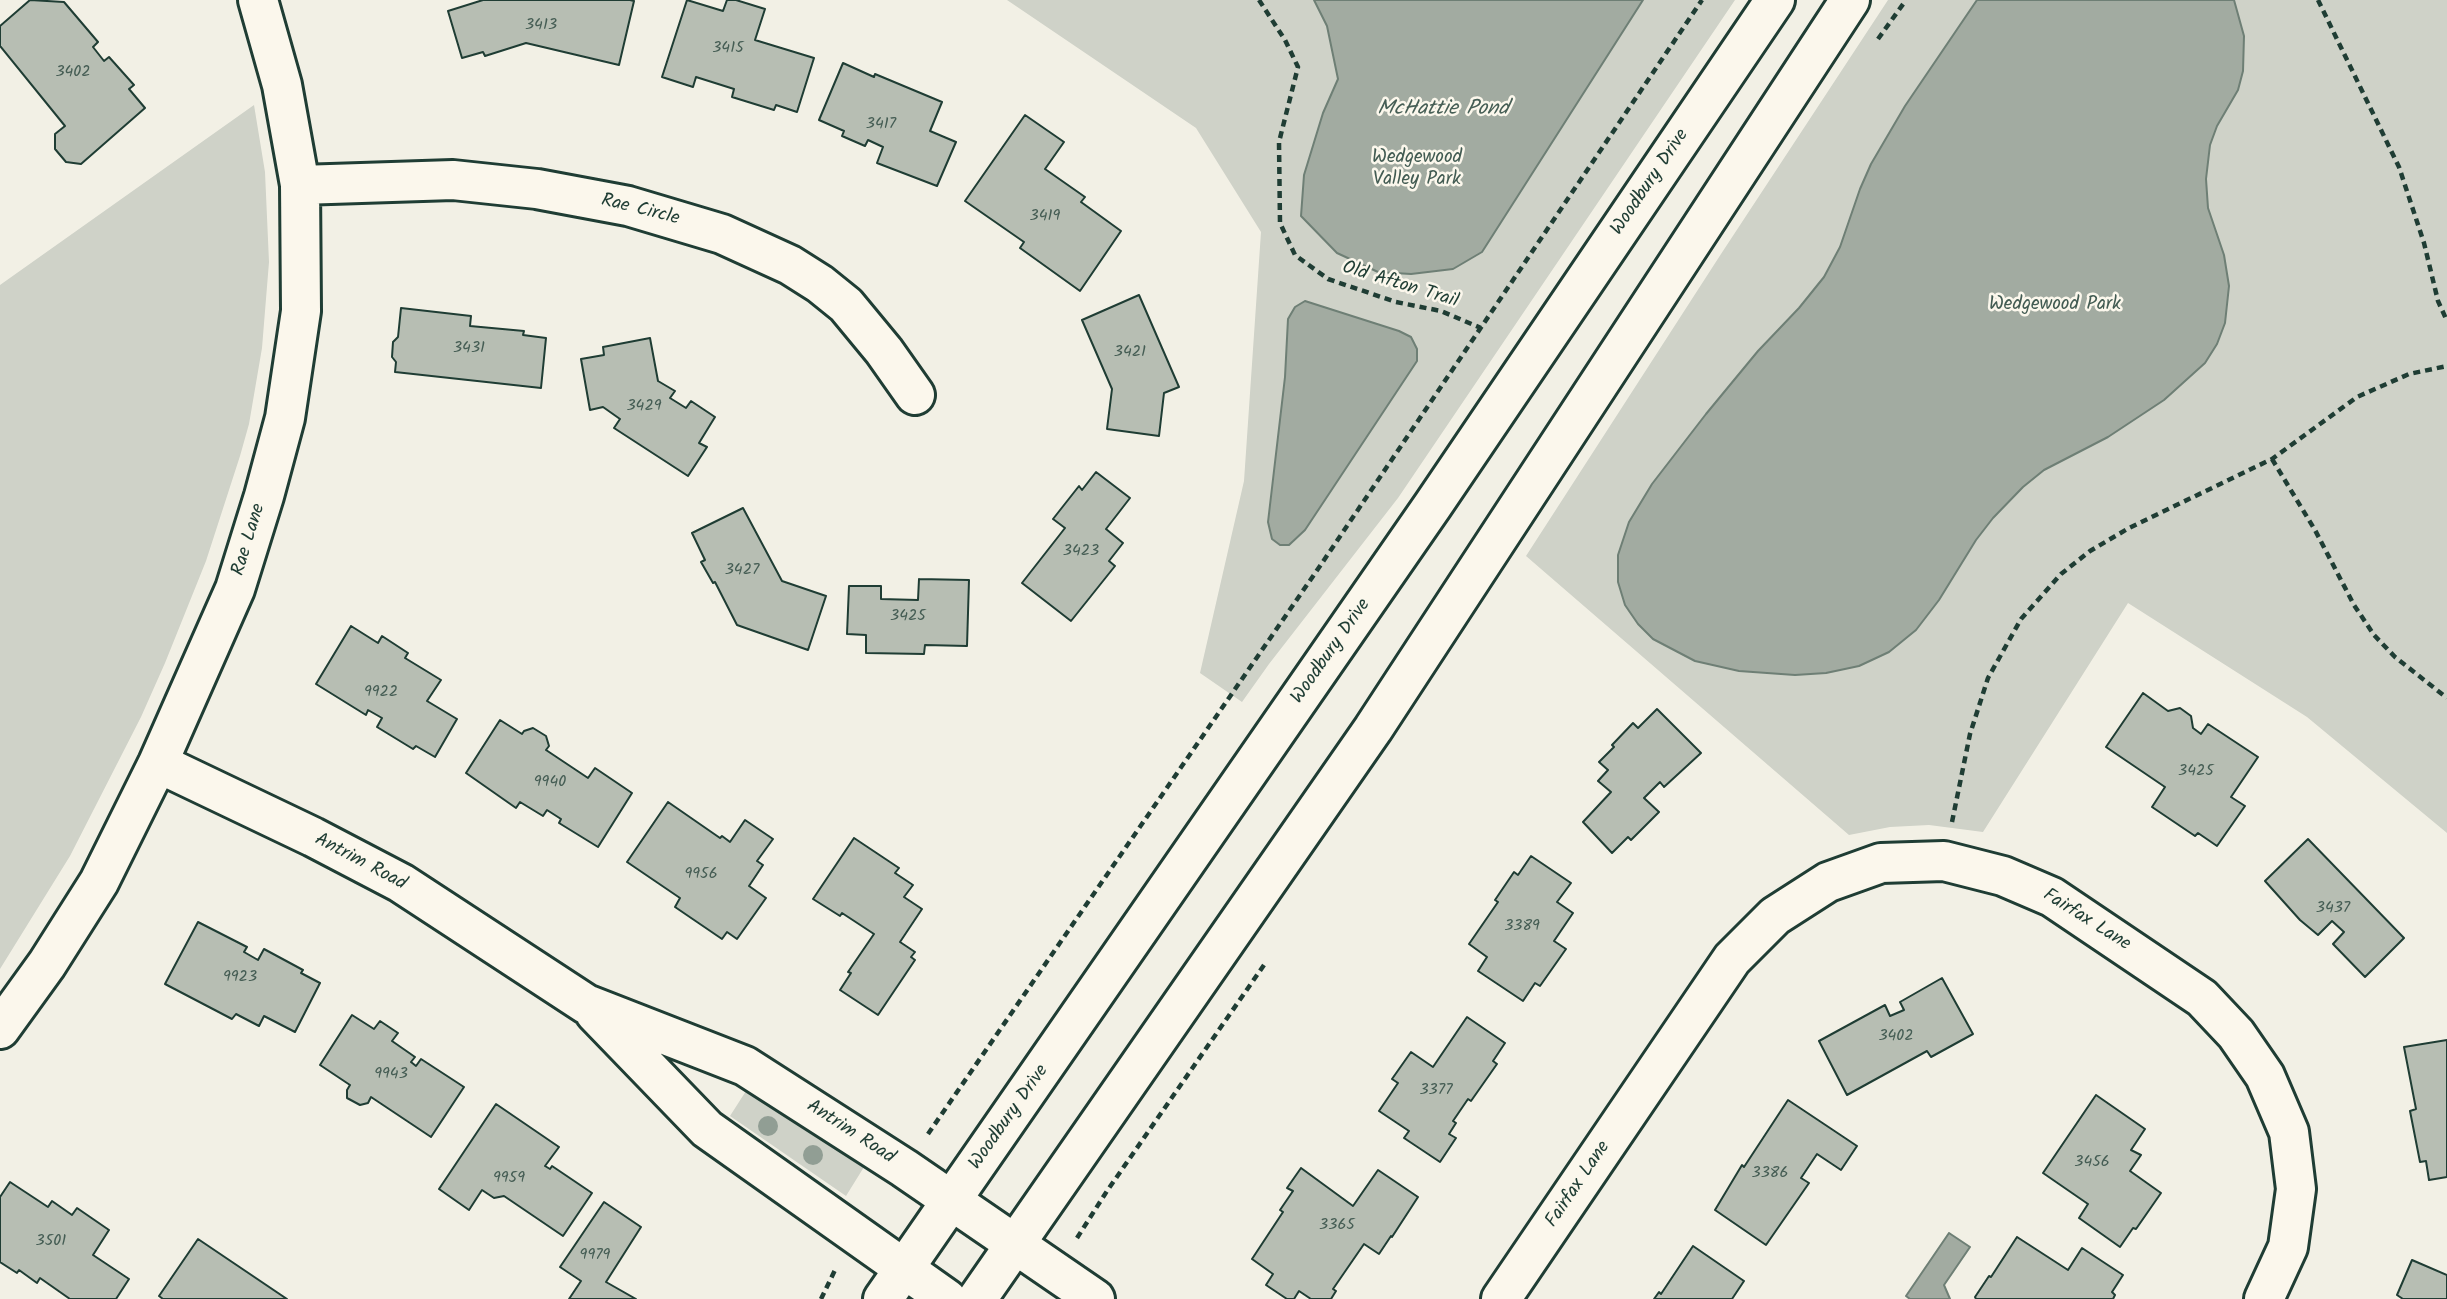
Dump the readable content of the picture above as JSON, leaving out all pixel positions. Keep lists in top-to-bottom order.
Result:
{
  "streets": {
    "street": [
      "Woodbury Drive",
      "Rae Circle",
      "Rae Lane",
      "Antrim Road",
      "Fairfax Lane"
    ],
    "path": ["Old Afton Trail"]
  },
  "crossings": [
    ["Woodbury Drive", "Antrim Road"],
    ["Rae Circle", "Rae Lane"],
    ["Rae Lane", "Antrim Road"]
  ],
  "water": ["McHattie Pond"],
  "parks": ["Wedgewood Valley Park", "Wedgewood Park"],
  "house_numbers": [
    "3413",
    "3415",
    "3402",
    "3417",
    "3419",
    "3431",
    "3421",
    "3429",
    "3423",
    "3427",
    "3425",
    "9922",
    "3425",
    "9940",
    "9956",
    "3437",
    "3389",
    "9923",
    "3402",
    "9943",
    "3377",
    "3456",
    "3386",
    "9959",
    "3365",
    "3501",
    "9979"
  ]
}
